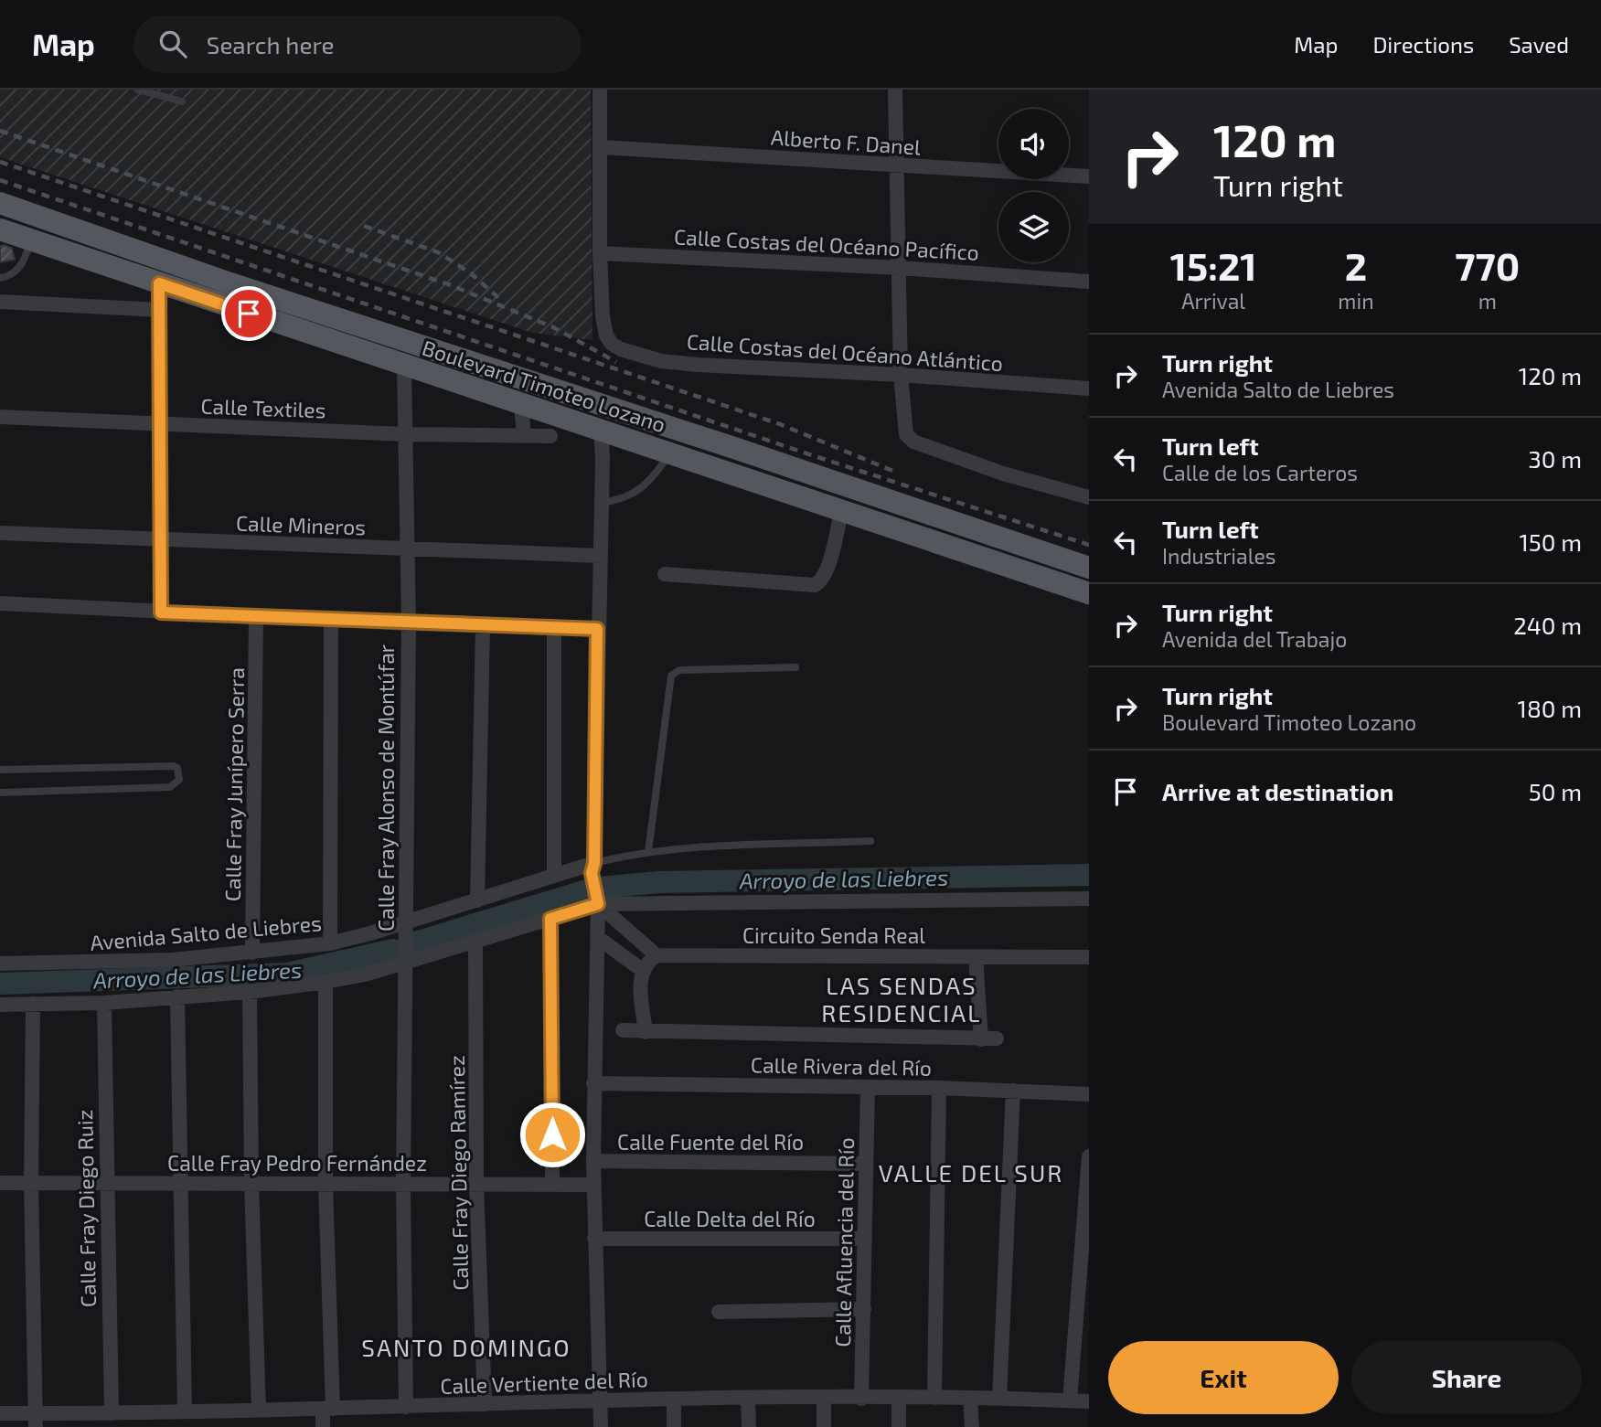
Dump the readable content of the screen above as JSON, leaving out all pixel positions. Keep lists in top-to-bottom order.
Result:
{
  "streets": {
    "main road": ["Boulevard Timoteo Lozano"],
    "street": [
      "Alberto F. Danel",
      "Calle Costas del Océano Pacífico",
      "Calle Costas del Océano Atlántico",
      "Calle Textiles",
      "Calle Mineros",
      "Calle Fray Junípero Serra",
      "Calle Fray Alonso de Montúfar",
      "Avenida Salto de Liebres",
      "Circuito Senda Real",
      "Calle Rivera del Río",
      "Calle Fuente del Río",
      "Calle Fray Pedro Fernández",
      "Calle Fray Diego Ramírez",
      "Calle Fray Diego Ruiz",
      "Calle Delta del Río",
      "Calle Afluencia del Río",
      "Calle Vertiente del Río"
    ]
  },
  "crossings": [
    ["Calle Costas del Océano Pacífico", "Calle Costas del Océano Atlántico"],
    ["Boulevard Timoteo Lozano", "Calle Fray Alonso de Montúfar"],
    ["Calle Textiles", "Calle Fray Alonso de Montúfar"],
    ["Calle Mineros", "Calle Fray Alonso de Montúfar"],
    ["Calle Fray Junípero Serra", "Avenida Salto de Liebres"],
    ["Calle Fray Alonso de Montúfar", "Avenida Salto de Liebres"],
    ["Calle Fray Alonso de Montúfar", "Calle Fray Pedro Fernández"],
    ["Calle Fray Alonso de Montúfar", "Calle Vertiente del Río"],
    ["Calle Rivera del Río", "Calle Afluencia del Río"],
    ["Calle Fuente del Río", "Calle Afluencia del Río"],
    ["Calle Fray Pedro Fernández", "Calle Fray Diego Ramírez"],
    ["Calle Fray Pedro Fernández", "Calle Fray Diego Ruiz"],
    ["Calle Fray Diego Ramírez", "Calle Vertiente del Río"],
    ["Calle Fray Diego Ruiz", "Calle Vertiente del Río"],
    ["Calle Delta del Río", "Calle Afluencia del Río"],
    ["Calle Afluencia del Río", "Calle Vertiente del Río"]
  ],
  "districts": ["LAS SENDAS RESIDENCIAL", "VALLE DEL SUR", "SANTO DOMINGO"],
  "water": ["Arroyo de las Liebres"],
  "page": {
    "header": "Map",
    "search": "Search here",
    "nav": ["Map", "Directions", "Saved"],
    "turn": ["120 m", "Turn right"],
    "eta": [
      "15:21",
      "Arrival",
      "2",
      "min",
      "770",
      "m"
    ],
    "list": [
      {
        "name": "Turn right",
        "note": "Avenida Salto de Liebres",
        "value": "120 m"
      },
      {
        "name": "Turn left",
        "note": "Calle de los Carteros",
        "value": "30 m"
      },
      {
        "name": "Turn left",
        "note": "Industriales",
        "value": "150 m"
      },
      {
        "name": "Turn right",
        "note": "Avenida del Trabajo",
        "value": "240 m"
      },
      {
        "name": "Turn right",
        "note": "Boulevard Timoteo Lozano",
        "value": "180 m"
      },
      {
        "name": "Arrive at destination",
        "value": "50 m"
      }
    ],
    "buttons": ["Exit", "Share"]
  }
}
